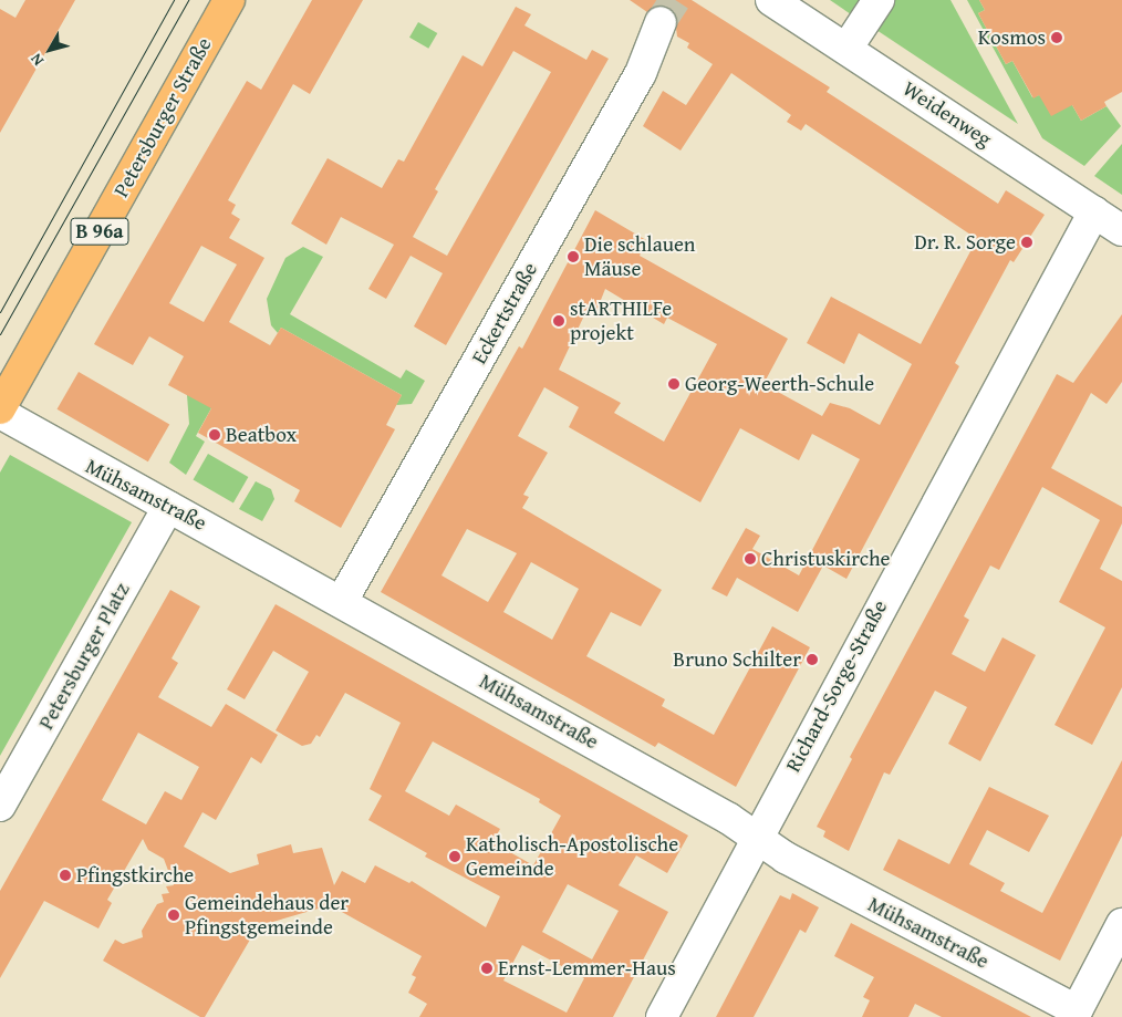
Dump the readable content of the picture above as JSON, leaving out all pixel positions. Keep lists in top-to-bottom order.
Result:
{
  "streets": {
    "main road": ["Petersburger Straße", "B 96a"],
    "street": [
      "Weidenweg",
      "Eckertstraße",
      "Mühsamstraße",
      "Petersburger Platz",
      "Richard-Sorge-Straße"
    ]
  },
  "crossings": [
    ["Weidenweg", "Richard-Sorge-Straße"],
    ["Petersburger Straße", "Mühsamstraße"],
    ["Eckertstraße", "Mühsamstraße"],
    ["Mühsamstraße", "Petersburger Platz"],
    ["Mühsamstraße", "Richard-Sorge-Straße"]
  ],
  "places": [
    "Kosmos",
    "Dr. R. Sorge",
    "Die schlauen Mäuse",
    "stARTHILFe projekt",
    "Georg-Weerth-Schule",
    "Beatbox",
    "Christuskirche",
    "Bruno Schilter",
    "Katholisch-Apostolische Gemeinde",
    "Pfingstkirche",
    "Gemeindehaus der Pfingstgemeinde",
    "Ernst-Lemmer-Haus"
  ],
  "north": "bottom left"
}
